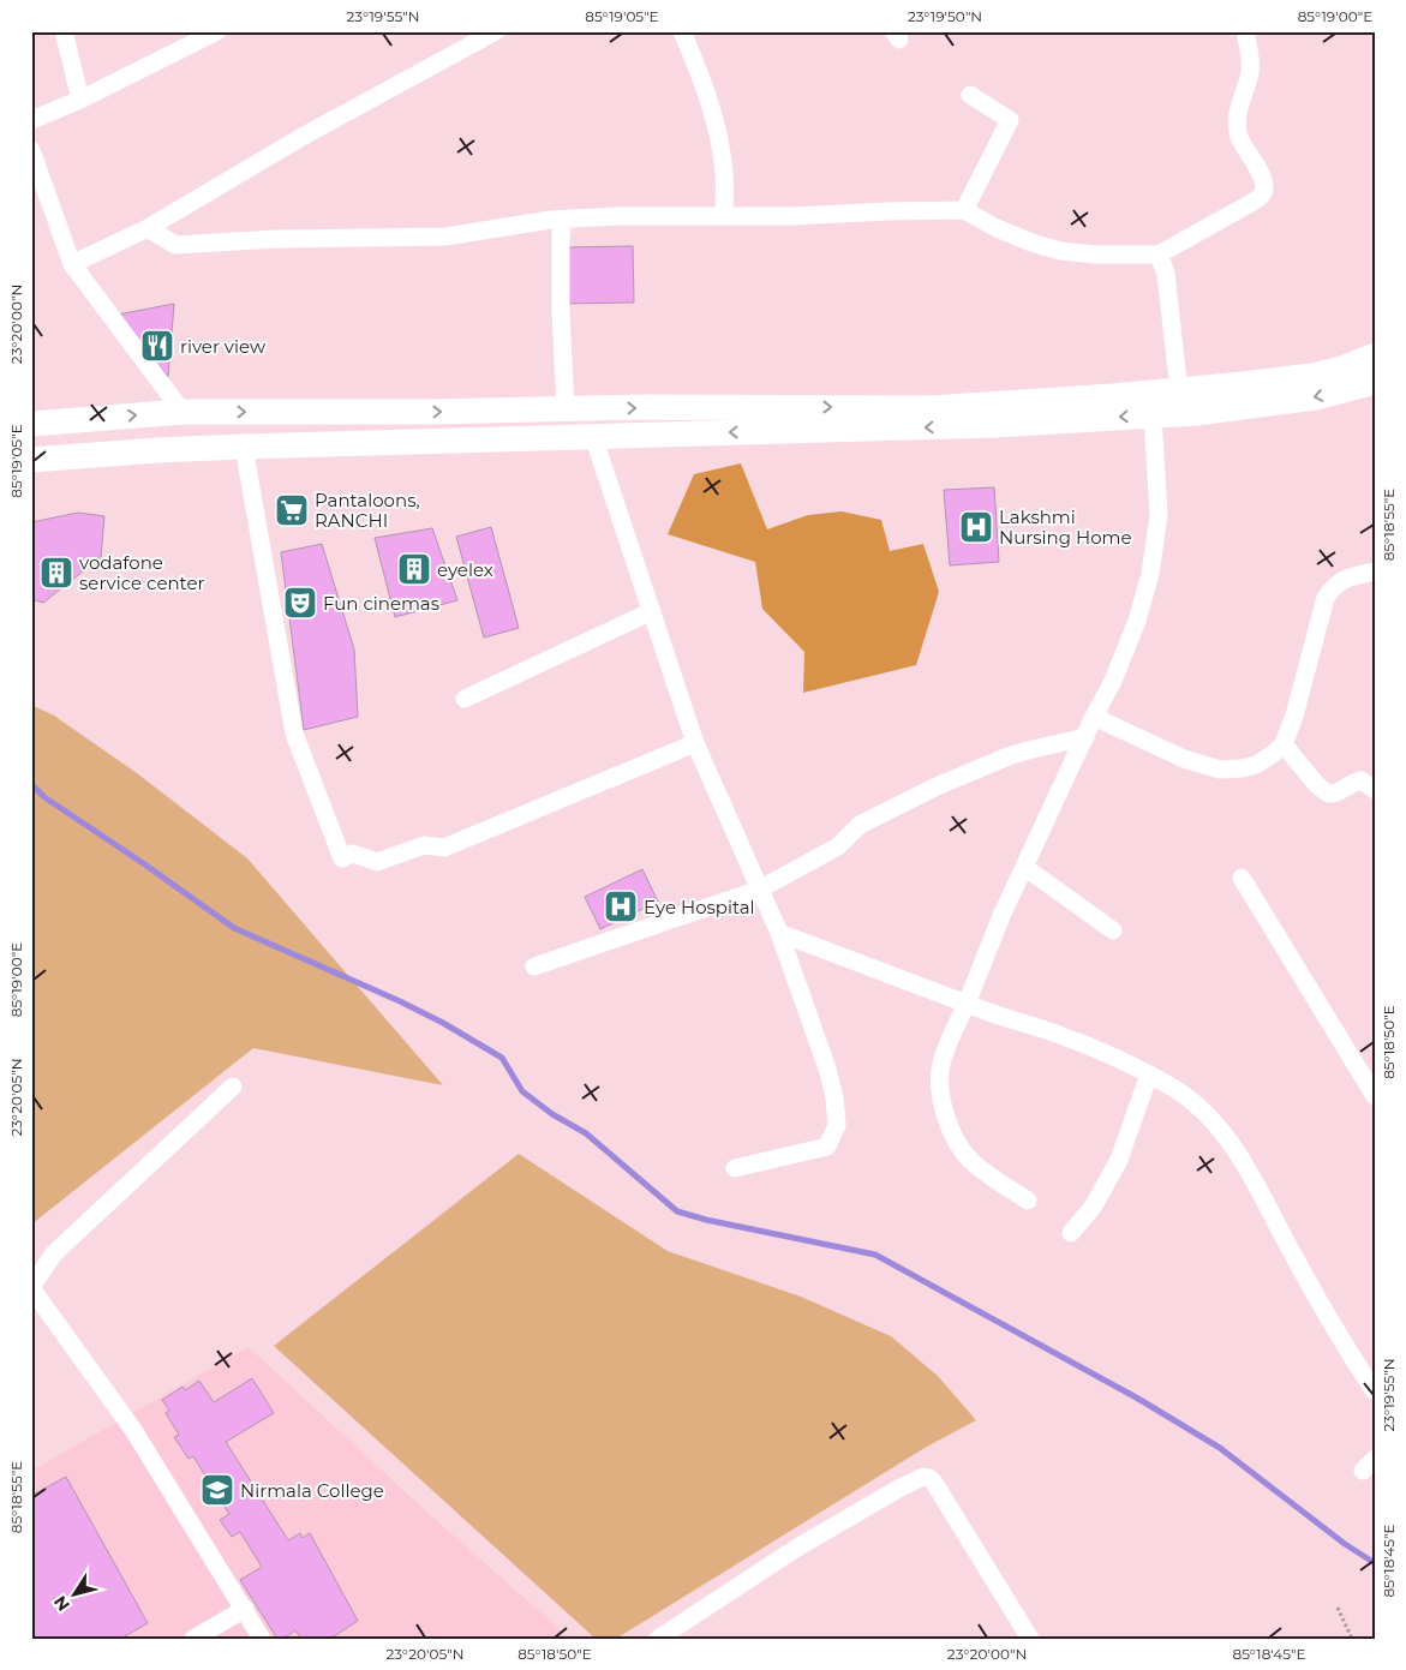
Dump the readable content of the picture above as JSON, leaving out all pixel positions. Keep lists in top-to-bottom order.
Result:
{
  "places": {
    "restaurant": ["river view"],
    "supermarket": ["Pantaloons, RANCHI"],
    "hospital": ["Lakshmi Nursing Home", "Eye Hospital"],
    "building": ["eyelex", "vodafone service center"],
    "theatre": ["Fun cinemas"],
    "school or university": ["Nirmala College"]
  },
  "north": "bottom left",
  "coordinates": [
    "23°19'55\"N",
    "85°19'05\"E",
    "23°19'50\"N",
    "85°19'00\"E",
    "23°20'00\"N",
    "85°18'55\"E",
    "85°18'50\"E",
    "23°20'05\"N",
    "85°18'45\"E"
  ]
}
